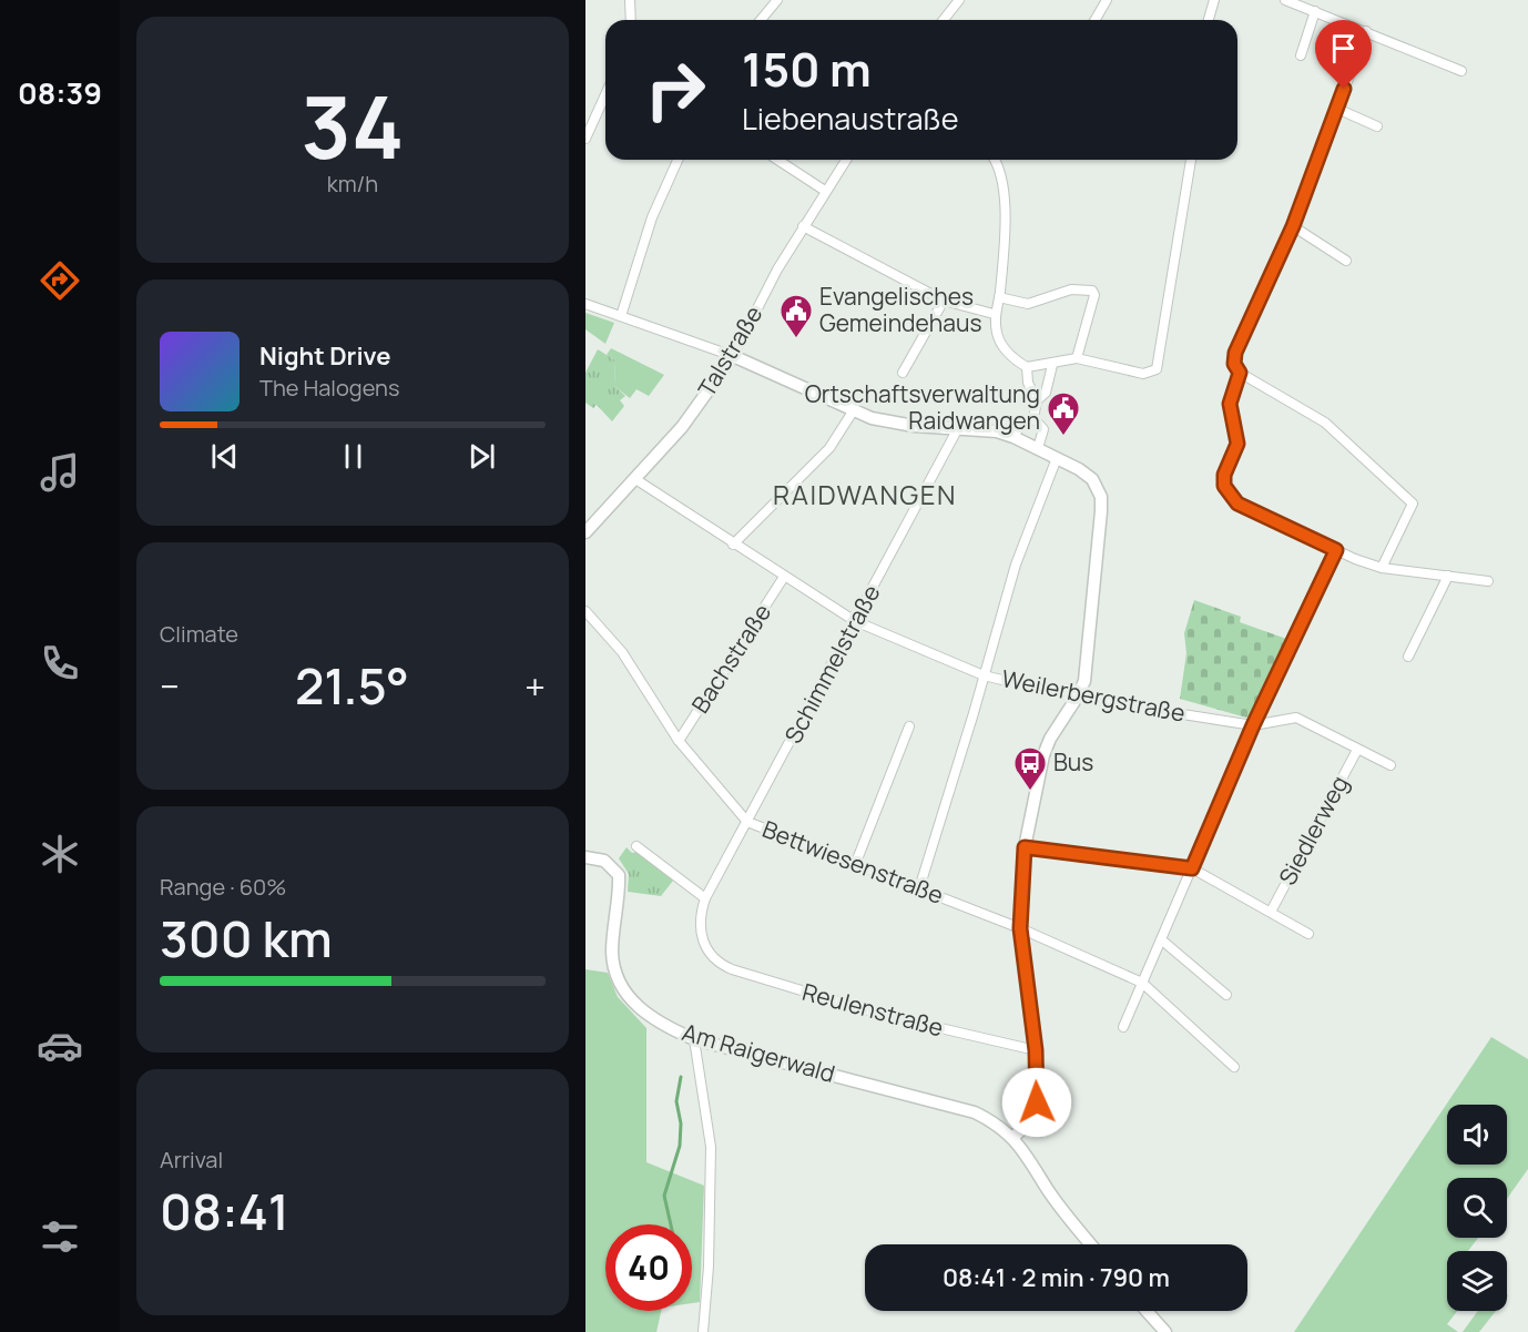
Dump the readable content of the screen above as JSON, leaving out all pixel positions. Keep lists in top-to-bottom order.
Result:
{
  "streets": {
    "street": [
      "Talstraße",
      "Bachstraße",
      "Schimmelstraße",
      "Weilerbergstraße",
      "Siedlerweg",
      "Bettwiesenstraße",
      "Reulenstraße",
      "Am Raigerwald"
    ]
  },
  "crossings": [
    ["Talstraße", "Weilerbergstraße"],
    ["Bachstraße", "Weilerbergstraße"],
    ["Bachstraße", "Bettwiesenstraße"],
    ["Schimmelstraße", "Weilerbergstraße"],
    ["Schimmelstraße", "Bettwiesenstraße"],
    ["Schimmelstraße", "Reulenstraße"],
    ["Weilerbergstraße", "Siedlerweg"]
  ],
  "districts": ["RAIDWANGEN"],
  "places": {
    "public building": ["Evangelisches Gemeindehaus", "Ortschaftsverwaltung Raidwangen"],
    "bus stop": ["Bus"]
  },
  "page": {
    "tabs": "08:39",
    "tile": [
      ["34", "km/h"],
      "Climate",
      ["Range · 60%", "300 km"],
      ["Arrival", "08:41"]
    ],
    "turn": ["150 m", "Liebenaustraße"],
    "song": ["Night Drive", "The Halogens"],
    "heat": ["−", "21.5°", "+"],
    "limit": "40",
    "trip": "08:41 · 2 min · 790 m"
  }
}
